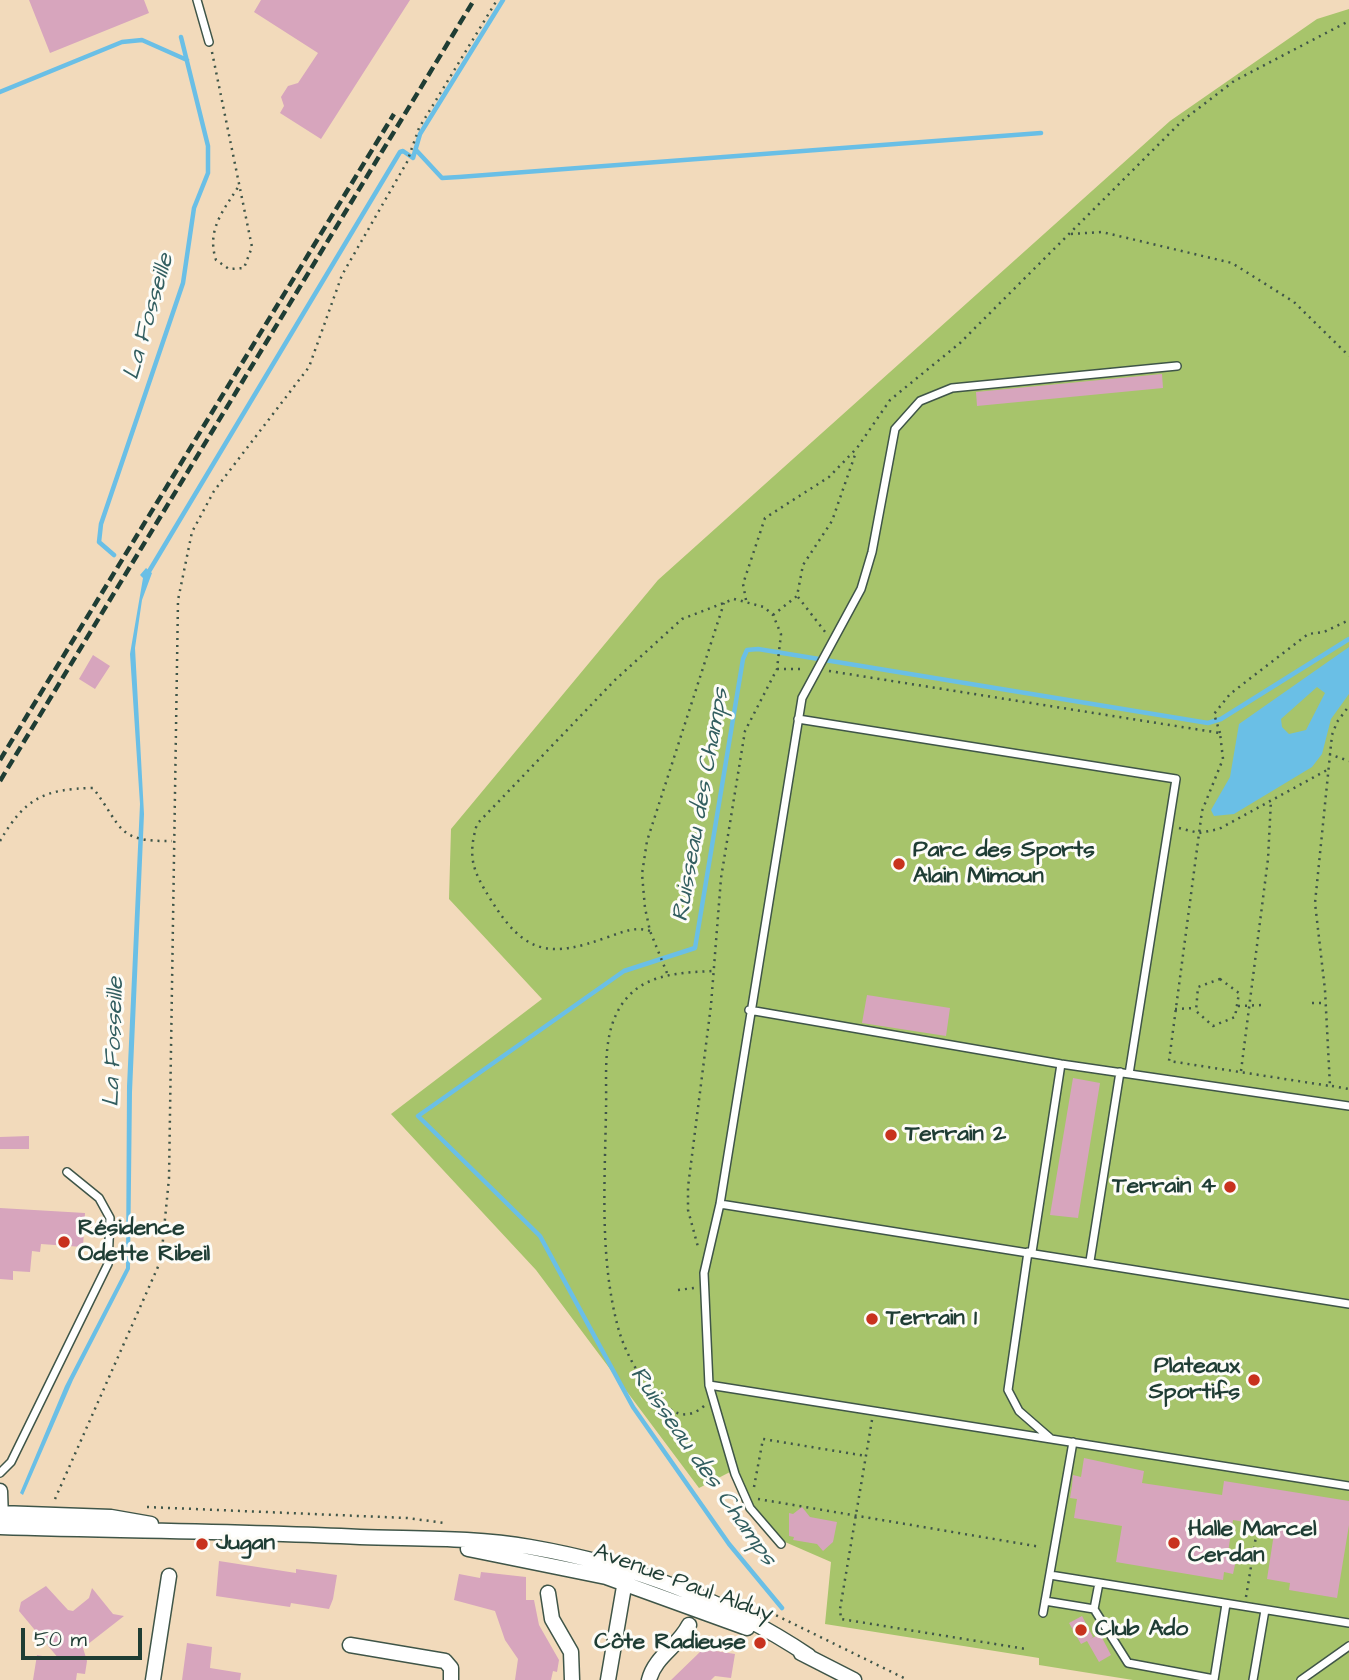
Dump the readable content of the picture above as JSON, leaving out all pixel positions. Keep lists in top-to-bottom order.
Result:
{
  "streets": {
    "street": ["Avenue Paul Alduy"]
  },
  "water": ["La Fosseille", "Ruisseau des Champs"],
  "places": [
    "Parc des Sports Alain Mimoun",
    "Terrain 2",
    "Terrain 4",
    "Résidence Odette Ribeil",
    "Terrain 1",
    "Plateaux Sportifs",
    "Halle Marcel Cerdan",
    "Jugan",
    "Club Ado",
    "Côte Radieuse"
  ],
  "scale_bar": "50 m"
}
